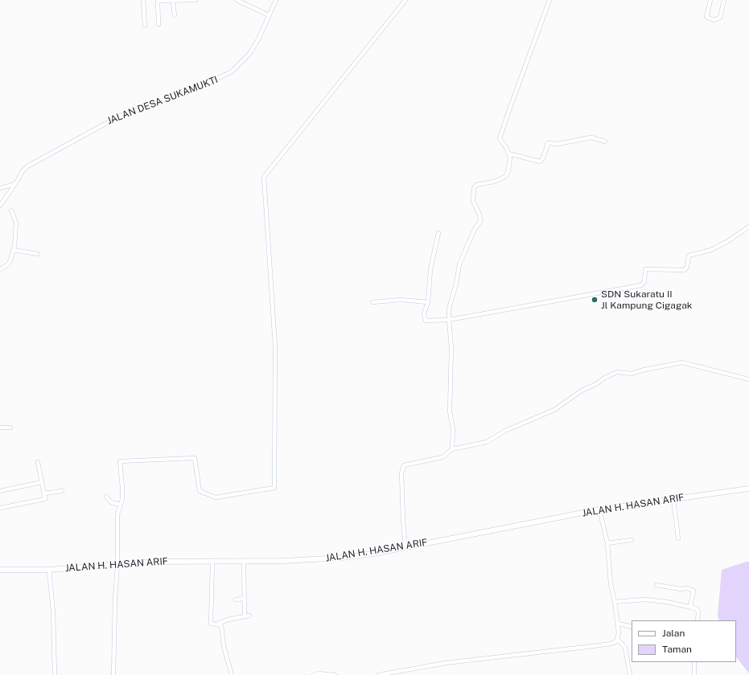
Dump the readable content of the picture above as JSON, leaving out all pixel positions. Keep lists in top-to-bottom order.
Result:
{
  "streets": {
    "main road": ["JALAN H. HASAN ARIF"],
    "street": ["JALAN DESA SUKAMUKTI"]
  },
  "places": ["SDN Sukaratu II Jl Kampung Cigagak"],
  "legend": ["Jalan", "Taman"]
}
